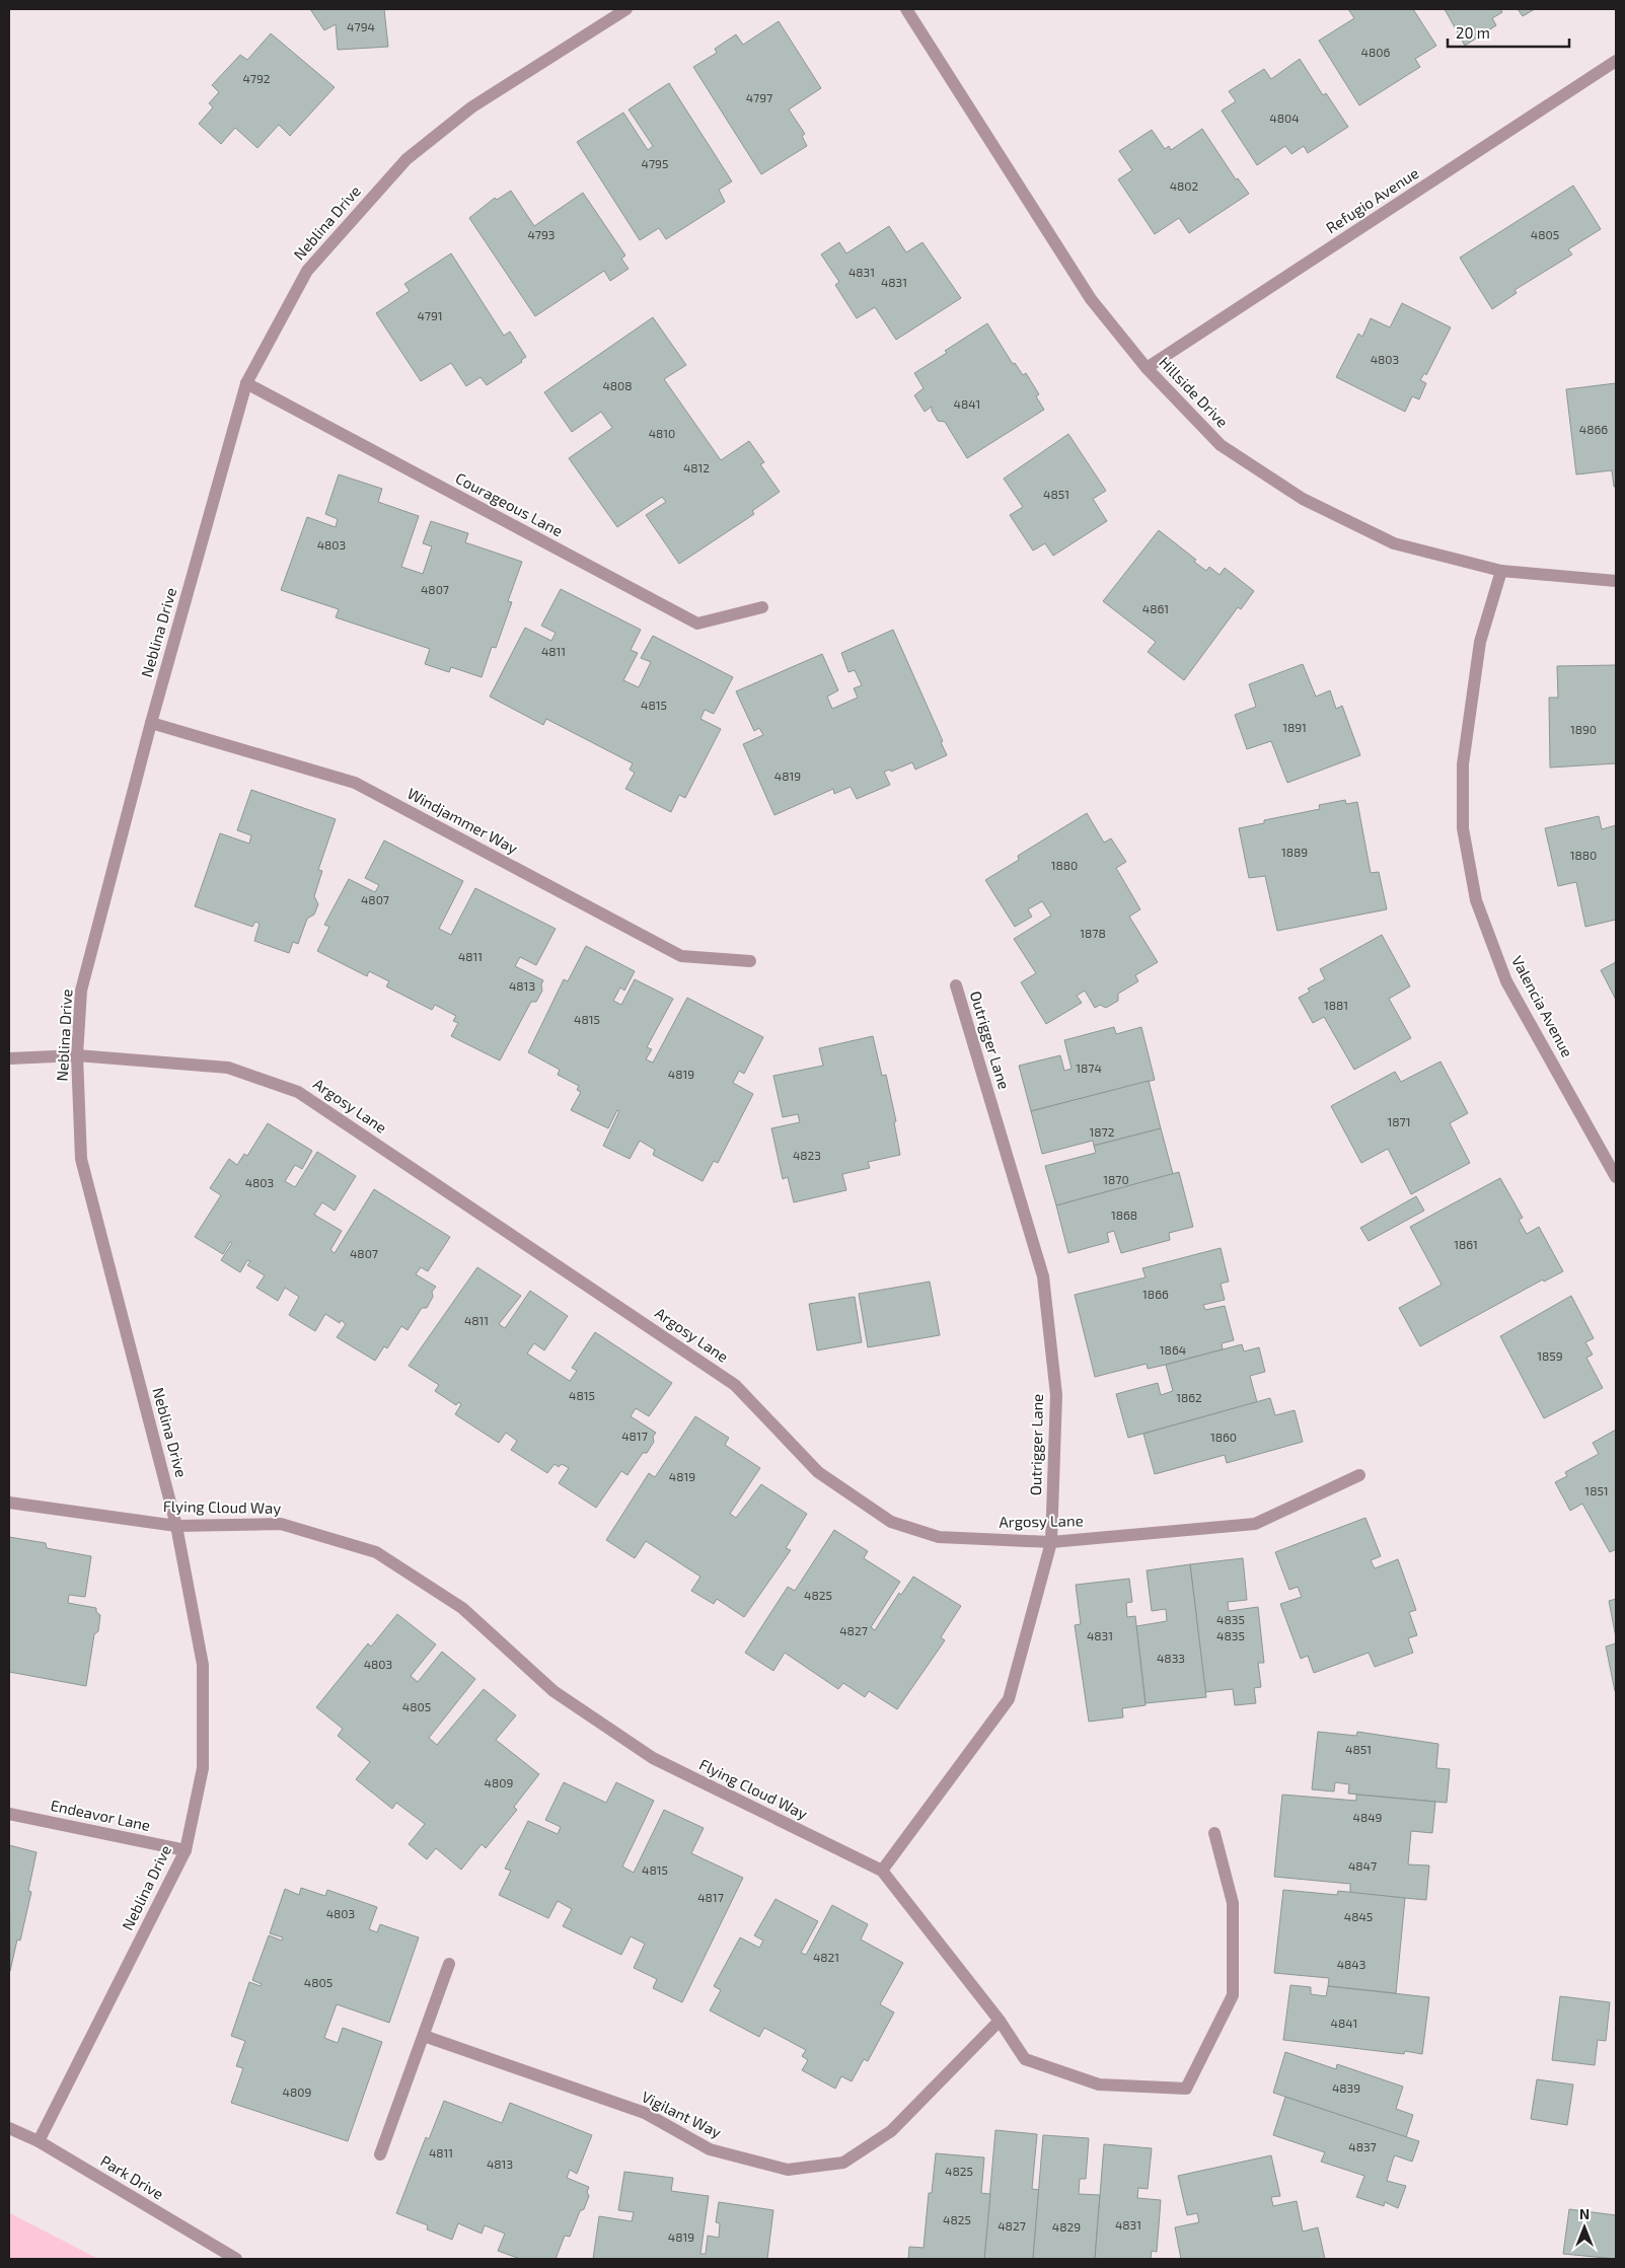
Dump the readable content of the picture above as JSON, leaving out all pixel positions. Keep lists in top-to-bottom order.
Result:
{
  "streets": {
    "street": [
      "Refugio Avenue",
      "Neblina Drive",
      "Hillside Drive",
      "Courageous Lane",
      "Windjammer Way",
      "Valencia Avenue",
      "Outrigger Lane",
      "Argosy Lane",
      "Flying Cloud Way",
      "Endeavor Lane",
      "Vigilant Way",
      "Park Drive"
    ]
  },
  "crossings": [
    ["Refugio Avenue", "Hillside Drive"],
    ["Neblina Drive", "Courageous Lane"],
    ["Neblina Drive", "Windjammer Way"],
    ["Neblina Drive", "Argosy Lane"],
    ["Neblina Drive", "Flying Cloud Way"],
    ["Neblina Drive", "Endeavor Lane"],
    ["Neblina Drive", "Park Drive"],
    ["Hillside Drive", "Valencia Avenue"],
    ["Outrigger Lane", "Argosy Lane"],
    ["Outrigger Lane", "Flying Cloud Way"],
    ["Flying Cloud Way", "Vigilant Way"]
  ],
  "house_numbers": [
    "4794",
    "4806",
    "4792",
    "4797",
    "4804",
    "4795",
    "4802",
    "4793",
    "4805",
    "4831",
    "4831",
    "4791",
    "4803",
    "4808",
    "4841",
    "4866",
    "4810",
    "4812",
    "4851",
    "4803",
    "4807",
    "4861",
    "4811",
    "4815",
    "1891",
    "1890",
    "4819",
    "1889",
    "1880",
    "1880",
    "4807",
    "1878",
    "4811",
    "4813",
    "1881",
    "4815",
    "1874",
    "4819",
    "1871",
    "1872",
    "4823",
    "1870",
    "4803",
    "1868",
    "1861",
    "4807",
    "1866",
    "4811",
    "1864",
    "1859",
    "4815",
    "1862",
    "4817",
    "1860",
    "4819",
    "1851",
    "4825",
    "4835",
    "4827",
    "4831",
    "4835",
    "4833",
    "4803",
    "4805",
    "4851",
    "4809",
    "4849",
    "4847",
    "4815",
    "4817",
    "4803",
    "4845",
    "4821",
    "4843",
    "4805",
    "4841",
    "4839",
    "4809",
    "4837",
    "4811",
    "4813",
    "4825",
    "4825",
    "4831",
    "4827",
    "4829",
    "4819"
  ],
  "scale_bar": "20 m",
  "north": "top"
}
